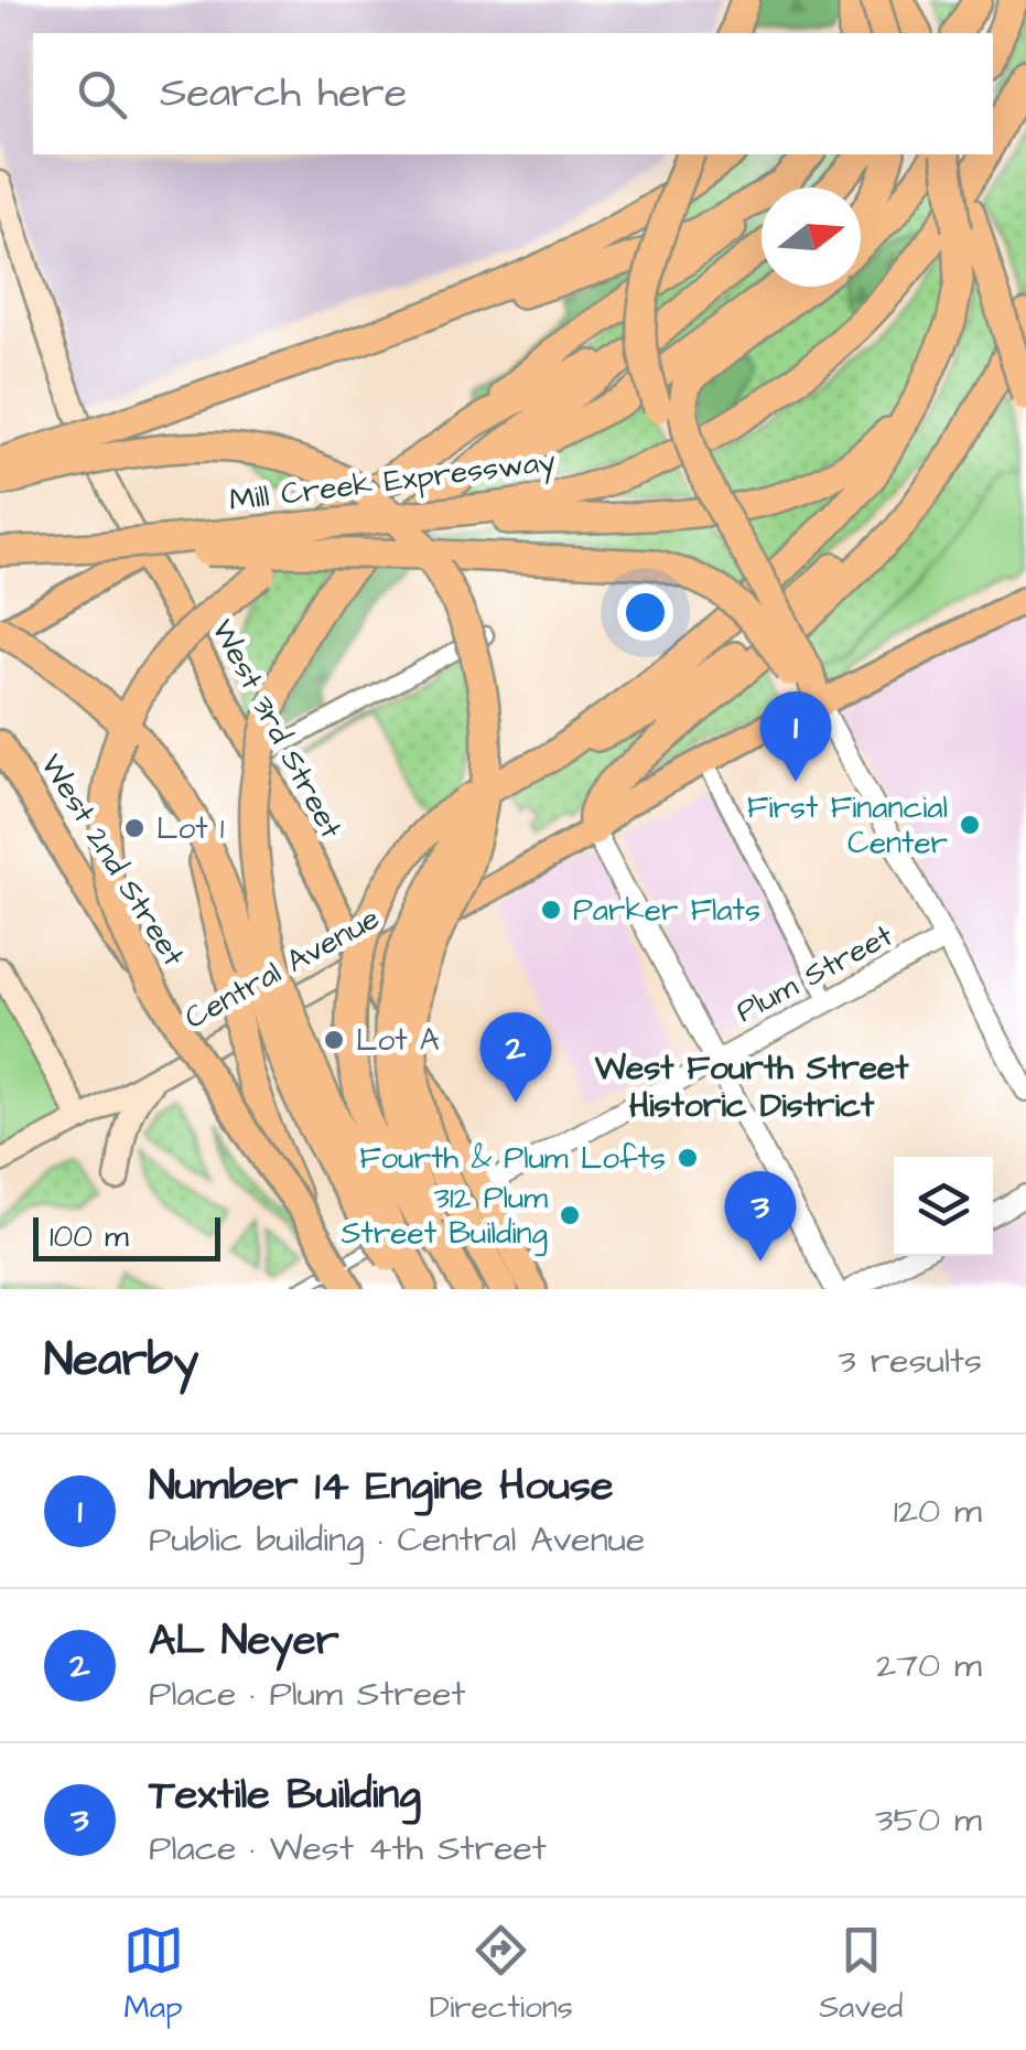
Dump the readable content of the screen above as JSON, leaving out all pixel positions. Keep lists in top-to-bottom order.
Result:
{
  "streets": {
    "highway": ["Mill Creek Expressway"],
    "main road": ["West 3rd Street", "West 2nd Street", "Central Avenue"],
    "street": ["Plum Street"]
  },
  "crossings": [
    ["West 3rd Street", "Central Avenue"],
    ["West 3rd Street", "Plum Street"]
  ],
  "districts": ["West Fourth Street Historic District"],
  "places": [
    "First Financial Center",
    "Lot 1",
    "Parker Flats",
    "Lot A",
    "Fourth & Plum Lofts",
    "312 Plum Street Building"
  ],
  "scale_bar": "100 m",
  "north": "right",
  "page": {
    "search": "Search here",
    "pins": ["1", "2", "3"],
    "scale": "100 m",
    "heading": ["Nearby", "3 results"],
    "list": [
      {
        "mark": "1",
        "name": "Number 14 Engine House",
        "note": "Public building · Central Avenue",
        "value": "120 m"
      },
      {
        "mark": "2",
        "name": "AL Neyer",
        "note": "Place · Plum Street",
        "value": "270 m"
      },
      {
        "mark": "3",
        "name": "Textile Building",
        "note": "Place · West 4th Street",
        "value": "350 m"
      }
    ],
    "nav": ["Map", "Directions", "Saved"]
  }
}
